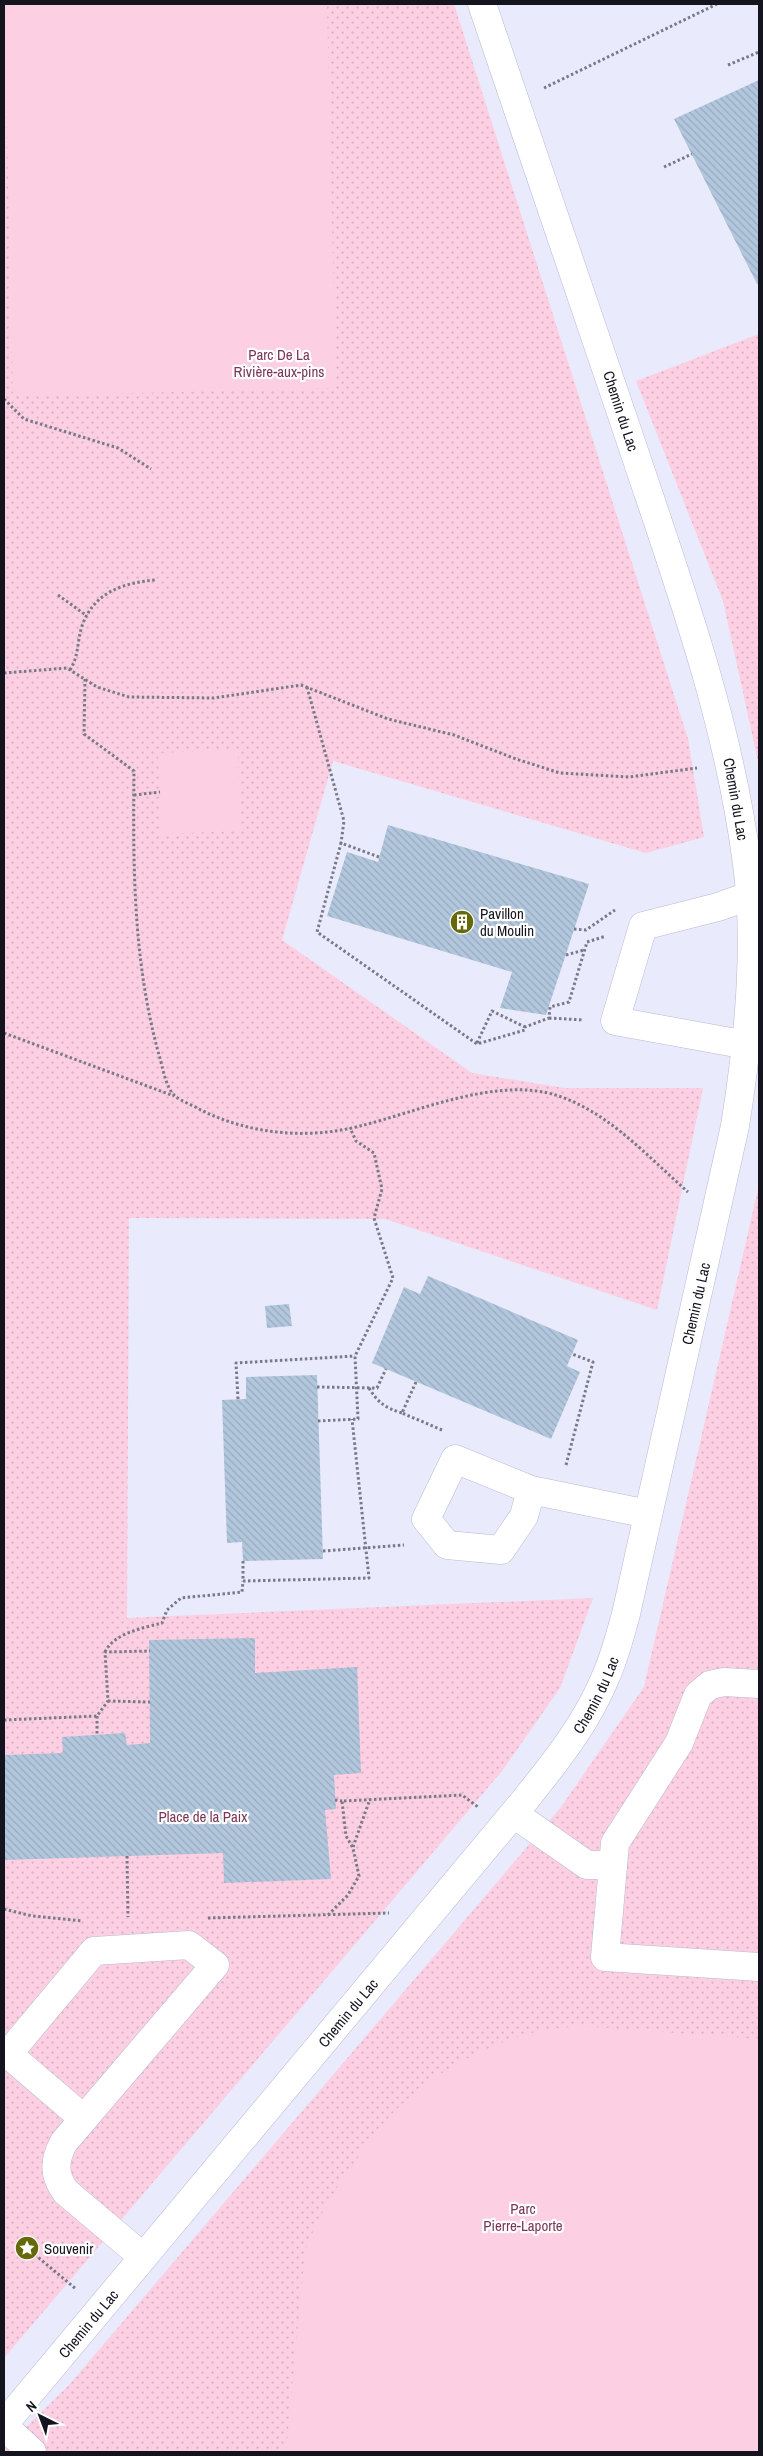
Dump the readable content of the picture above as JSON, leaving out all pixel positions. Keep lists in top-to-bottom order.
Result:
{
  "streets": {
    "street": ["Chemin du Lac"]
  },
  "parks": ["Parc De La Rivière-aux-pins", "Place de la Paix", "Parc Pierre-Laporte"],
  "places": {
    "building": ["Pavillon du Moulin"],
    "place": ["Souvenir"]
  },
  "north": "top left"
}
